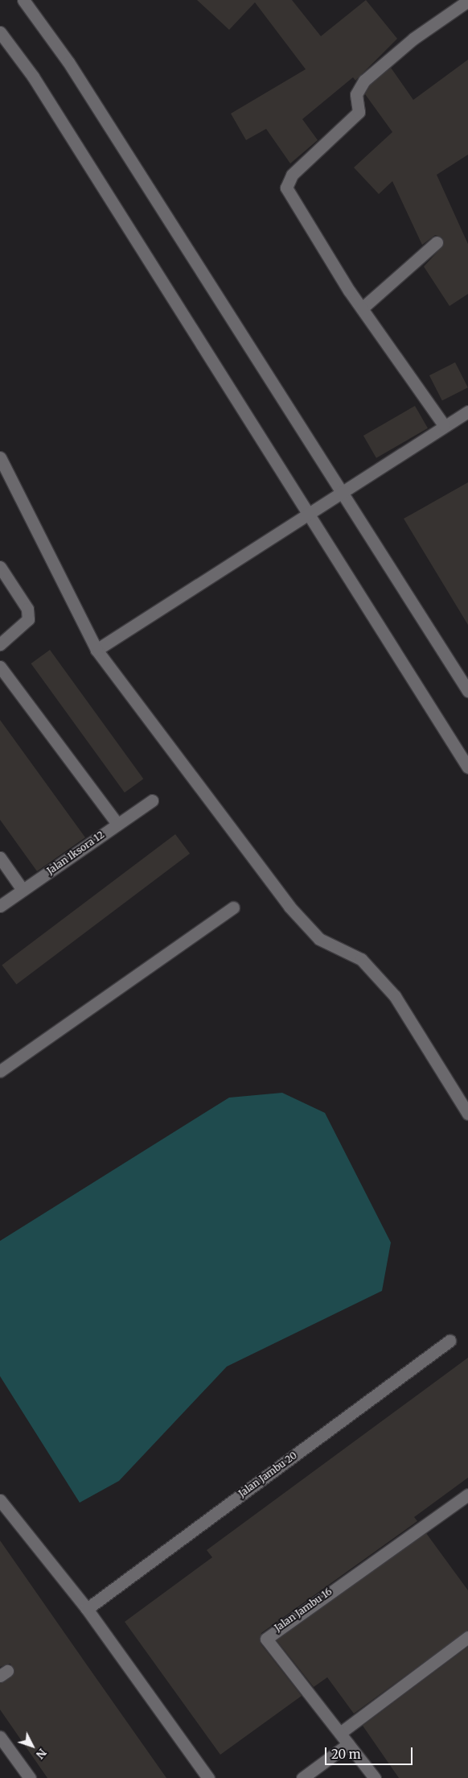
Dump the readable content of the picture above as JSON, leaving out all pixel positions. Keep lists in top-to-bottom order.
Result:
{
  "streets": {
    "street": ["Jalan Iksora 12", "Jalan Jambu 20", "Jalan Jambu 16"]
  },
  "scale_bar": "20 m",
  "north": "bottom right"
}
